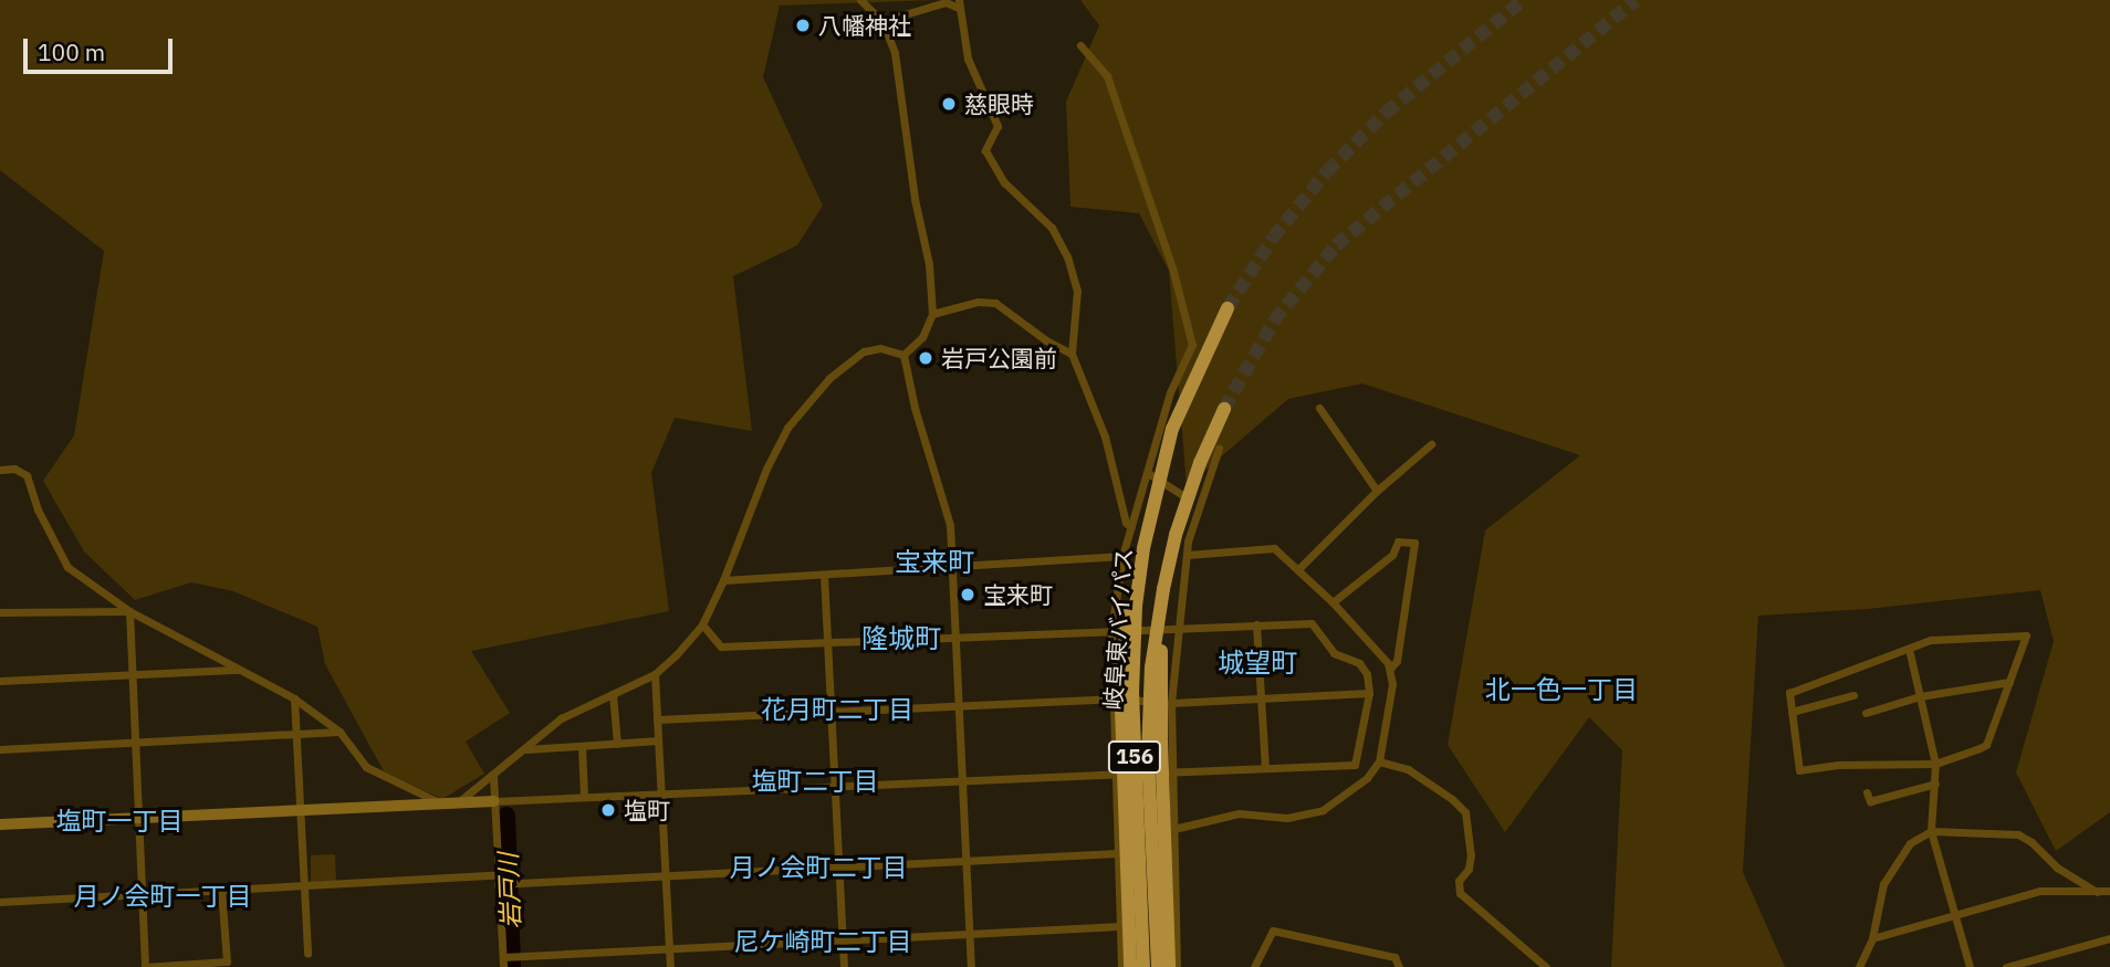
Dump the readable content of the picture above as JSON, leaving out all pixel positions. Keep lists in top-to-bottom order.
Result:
{
  "streets": {
    "highway": ["岐阜東バイパス", "156"]
  },
  "crossings": [
    ["岐阜東バイパス", "156"]
  ],
  "districts": [
    "宝来町",
    "隆城町",
    "城望町",
    "北一色一丁目",
    "花月町二丁目",
    "塩町二丁目",
    "塩町一丁目",
    "月ノ会町二丁目",
    "月ノ会町一丁目",
    "尼ケ崎町二丁目"
  ],
  "water": ["岩戸川"],
  "places": [
    "八幡神社",
    "慈眼時",
    "岩戸公園前",
    "宝来町",
    "塩町"
  ],
  "scale_bar": "100 m"
}
